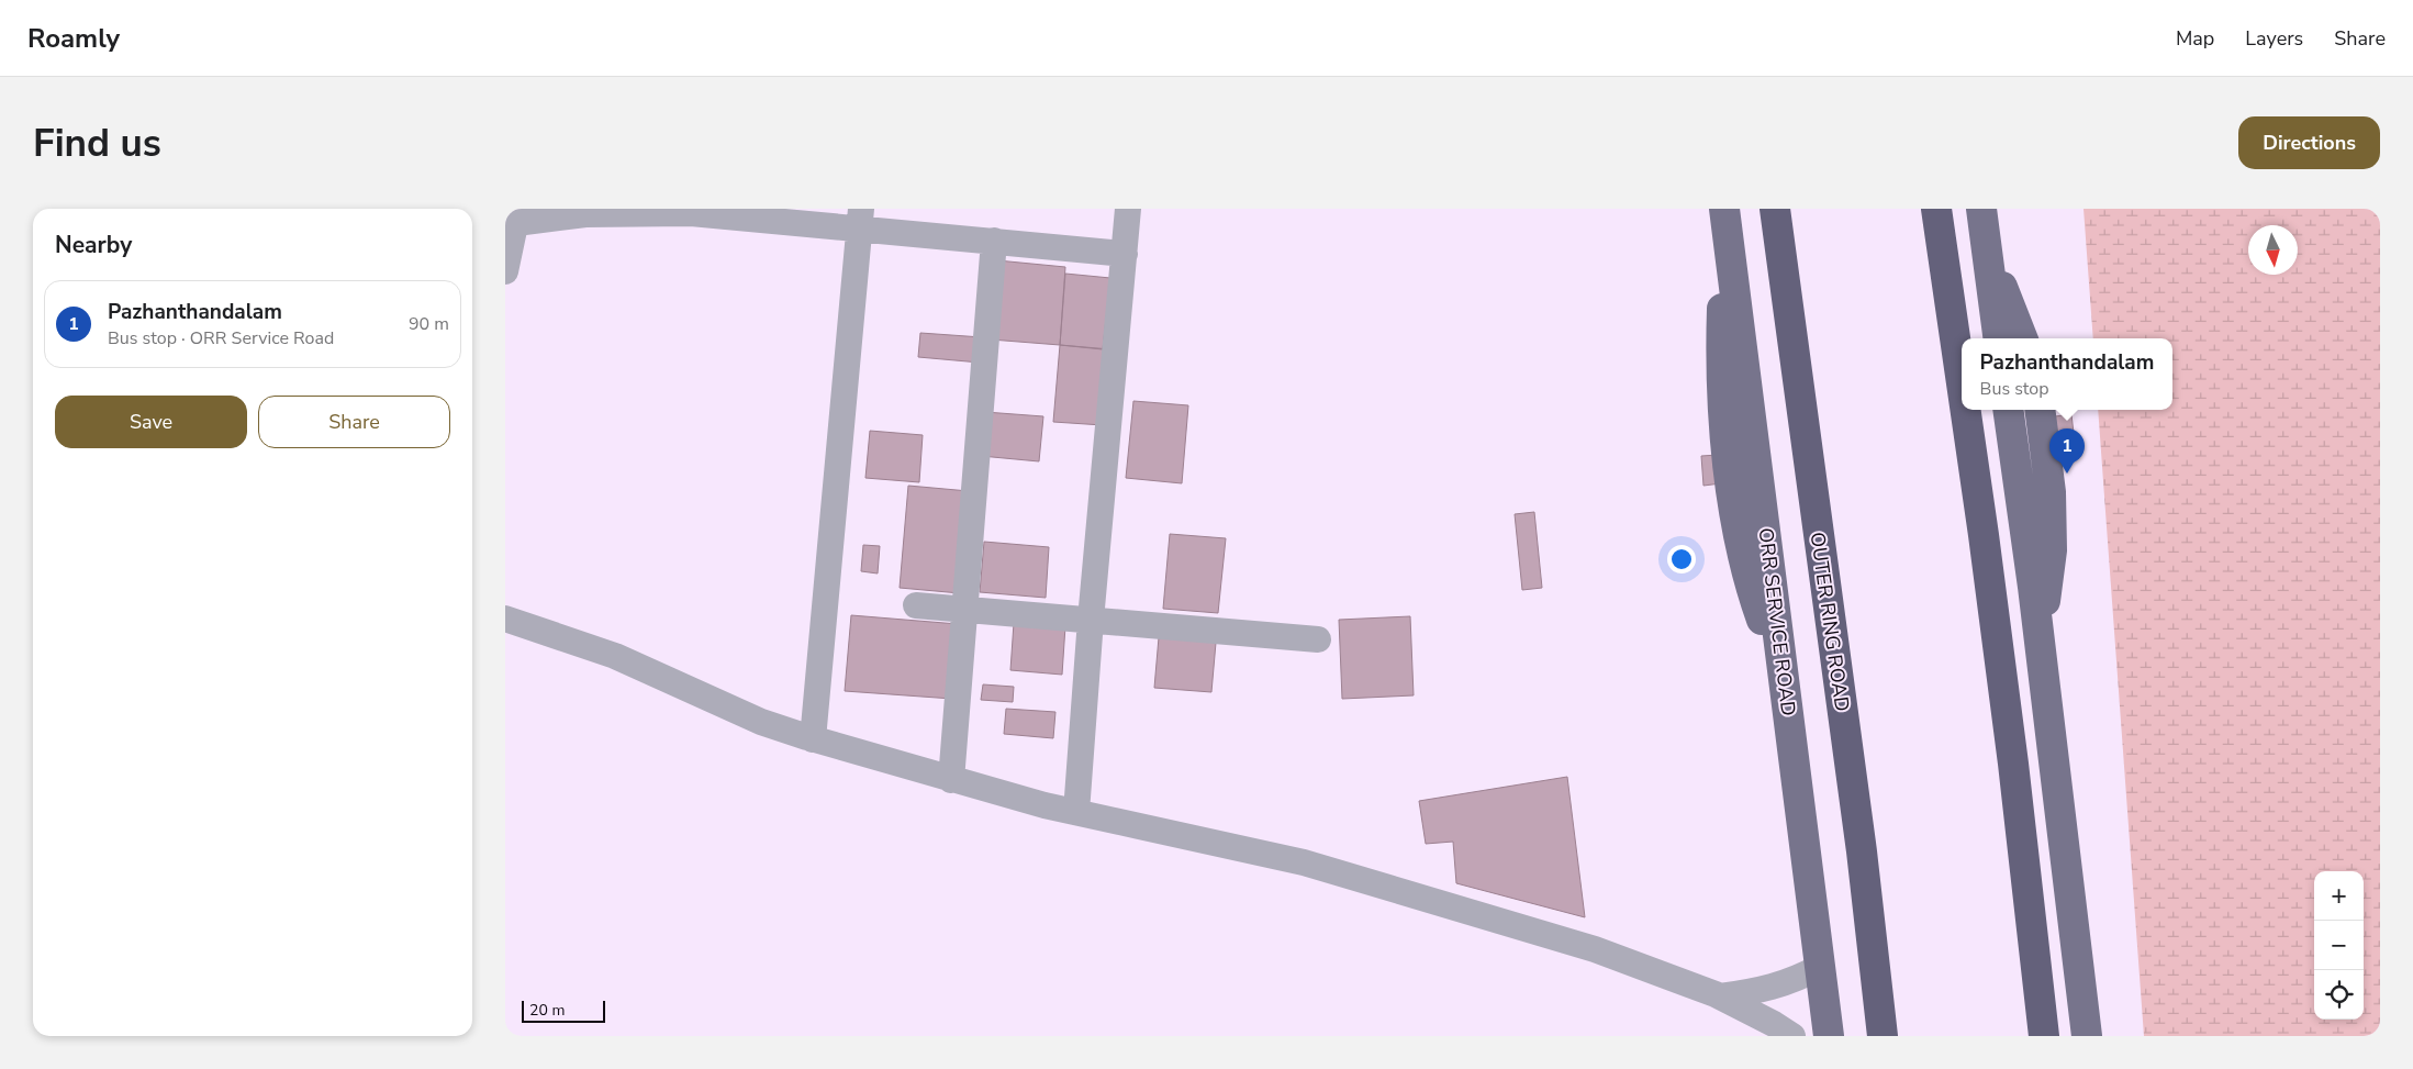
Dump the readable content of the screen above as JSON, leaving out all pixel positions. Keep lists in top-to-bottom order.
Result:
{
  "streets": {
    "highway": ["OUTER RING ROAD"],
    "main road": ["ORR SERVICE ROAD"]
  },
  "scale_bar": "20 m",
  "north": "bottom",
  "page": {
    "header": "Roamly",
    "nav": ["Map", "Layers", "Share"],
    "buttons": [
      "Directions",
      ["Save", "Share"]
    ],
    "title": "Find us",
    "heading": "Nearby",
    "list": [
      {
        "mark": "1",
        "name": "Pazhanthandalam",
        "note": "Bus stop · ORR Service Road",
        "value": "90 m"
      }
    ],
    "popup": ["Pazhanthandalam", "Bus stop"],
    "pins": "1",
    "map_buttons": ["+", "−"],
    "scale": "20 m"
  }
}
